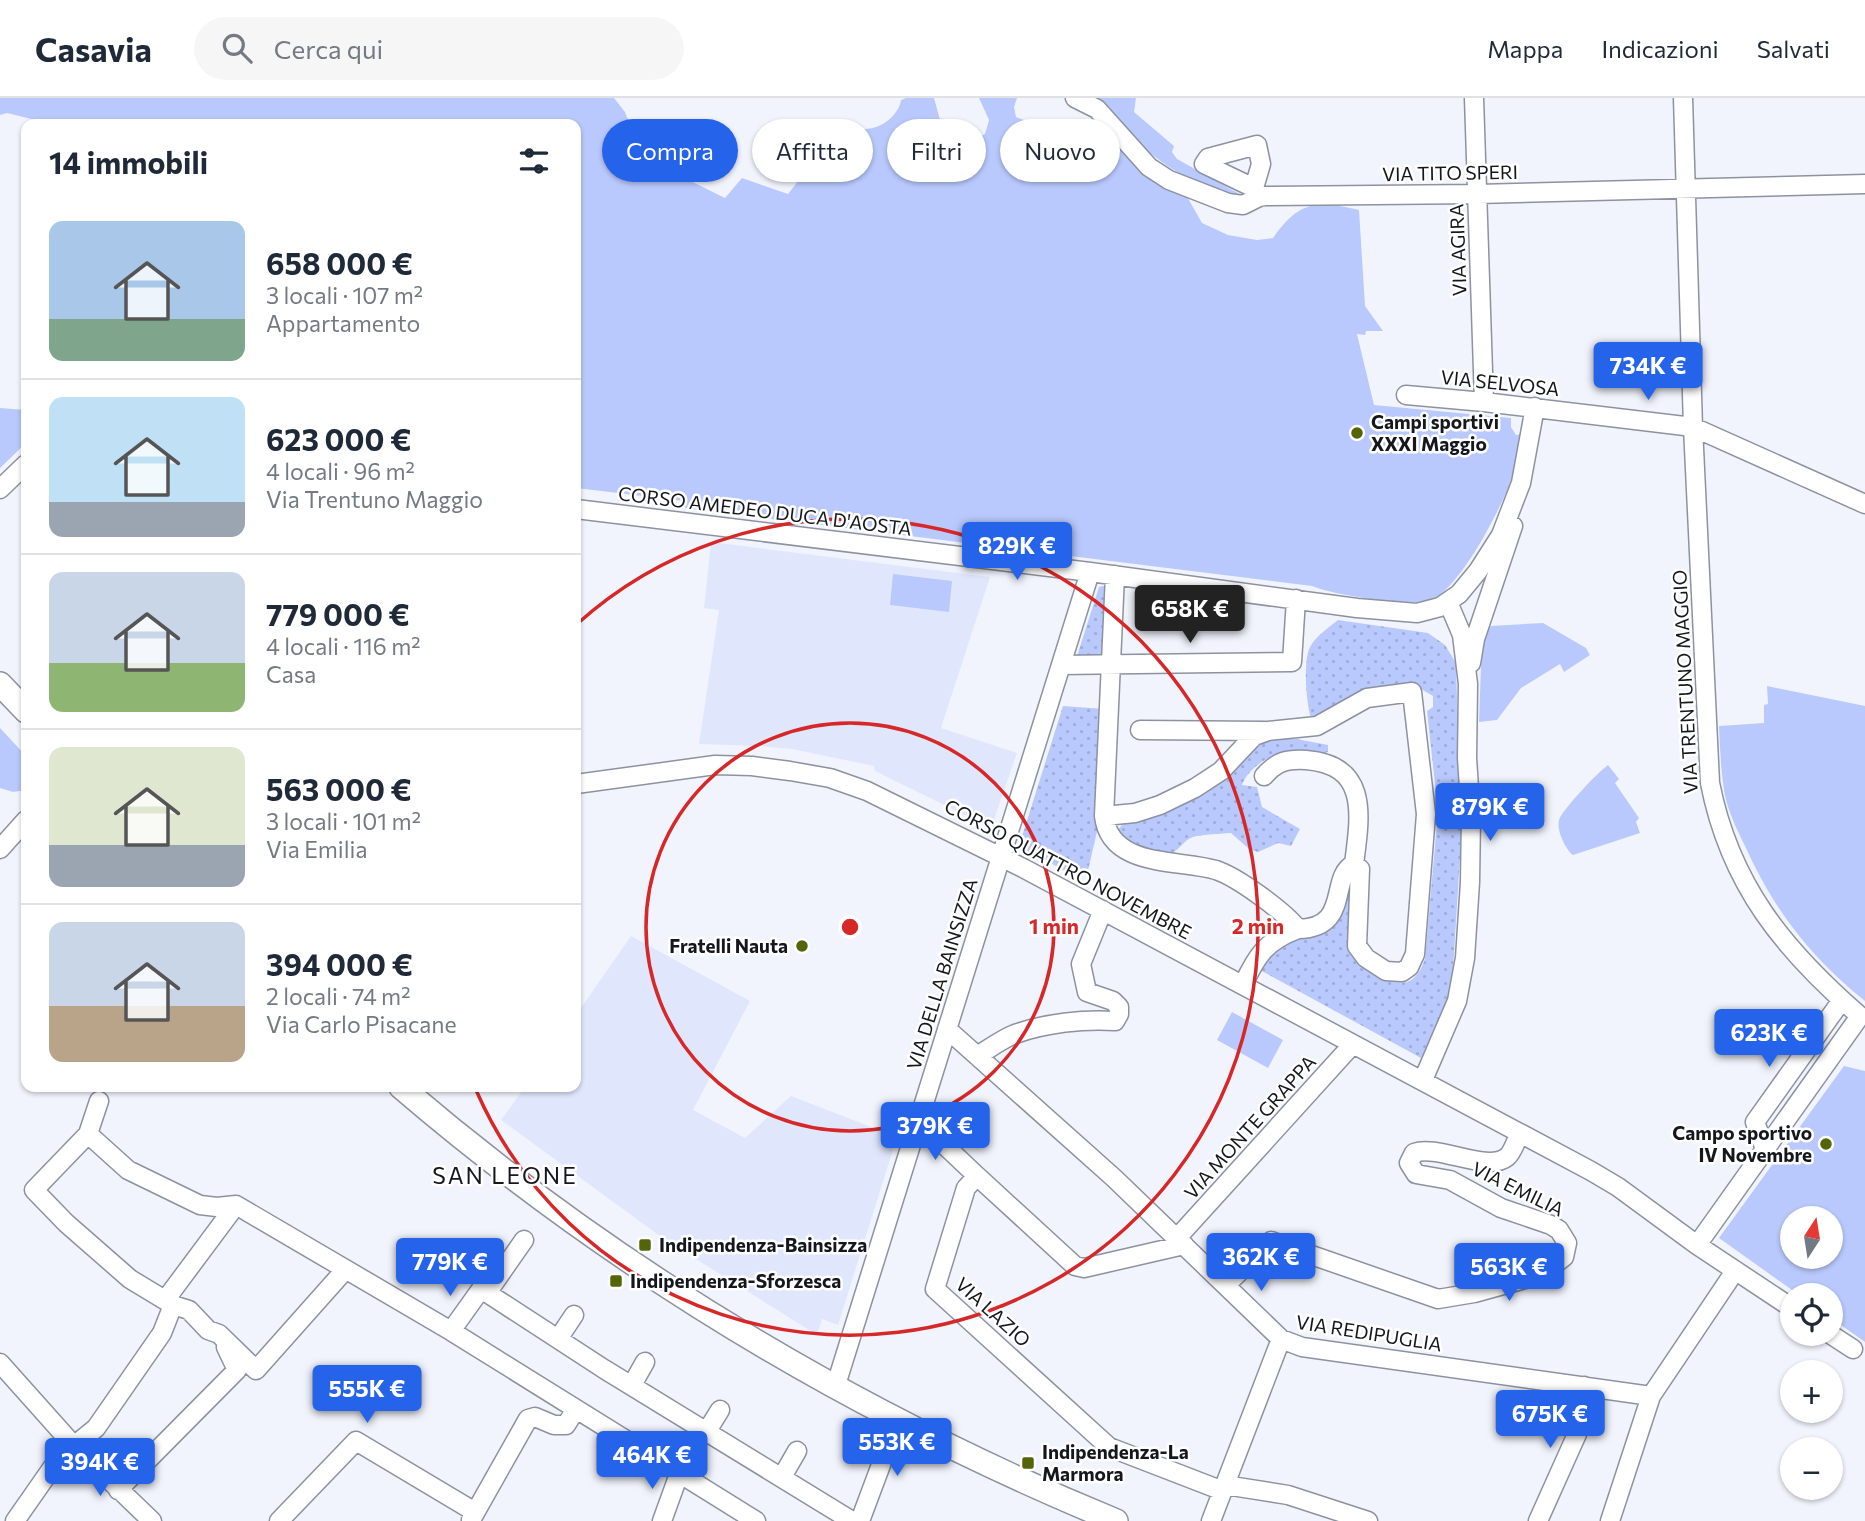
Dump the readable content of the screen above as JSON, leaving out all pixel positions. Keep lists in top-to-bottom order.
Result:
{
  "streets": {
    "street": [
      "VIA TITO SPERI",
      "VIA AGIRA",
      "VIA SELVOSA",
      "CORSO AMEDEO DUCA D'AOSTA",
      "VIA TRENTUNO MAGGIO",
      "CORSO QUATTRO NOVEMBRE",
      "VIA DELLA BAINSIZZA",
      "VIA MONTE GRAPPA",
      "VIA EMILIA",
      "VIA LAZIO",
      "VIA REDIPUGLIA"
    ]
  },
  "crossings": [
    ["VIA TITO SPERI", "VIA AGIRA"],
    ["VIA TITO SPERI", "VIA TRENTUNO MAGGIO"],
    ["VIA AGIRA", "VIA SELVOSA"],
    ["VIA SELVOSA", "VIA TRENTUNO MAGGIO"],
    ["CORSO AMEDEO DUCA D'AOSTA", "VIA DELLA BAINSIZZA"],
    ["VIA TRENTUNO MAGGIO", "CORSO QUATTRO NOVEMBRE"],
    ["CORSO QUATTRO NOVEMBRE", "VIA DELLA BAINSIZZA"],
    ["CORSO QUATTRO NOVEMBRE", "VIA MONTE GRAPPA"],
    ["CORSO QUATTRO NOVEMBRE", "VIA EMILIA"],
    ["VIA DELLA BAINSIZZA", "VIA REDIPUGLIA"],
    ["VIA MONTE GRAPPA", "VIA REDIPUGLIA"],
    ["VIA EMILIA", "VIA REDIPUGLIA"]
  ],
  "districts": ["SAN LEONE"],
  "places": {
    "other": ["Campi sportivi XXXI Maggio", "Fratelli Nauta", "Campo sportivo IV Novembre"],
    "transit": ["Indipendenza-Bainsizza", "Indipendenza-Sforzesca", "Indipendenza-La Marmora"]
  },
  "north": "top",
  "page": {
    "header": "Casavia",
    "search": "Cerca qui",
    "nav": ["Mappa", "Indicazioni", "Salvati"],
    "chip": [
      "Compra",
      "Affitta",
      "Filtri",
      "Nuovo"
    ],
    "heading": "14 immobili",
    "list": [
      {
        "name": "658 000 €",
        "note": "3 locali · 107 m² · Appartamento"
      },
      {
        "name": "623 000 €",
        "note": "4 locali · 96 m² · Via Trentuno Maggio"
      },
      {
        "name": "779 000 €",
        "note": "4 locali · 116 m² · Casa"
      },
      {
        "name": "563 000 €",
        "note": "3 locali · 101 m² · Via Emilia"
      },
      {
        "name": "394 000 €",
        "note": "2 locali · 74 m² · Via Carlo Pisacane"
      }
    ],
    "price": [
      "734K €",
      "829K €",
      "658K €",
      "879K €",
      "623K €",
      "379K €",
      "362K €",
      "779K €",
      "563K €",
      "555K €",
      "675K €",
      "553K €",
      "464K €",
      "394K €"
    ],
    "map_buttons": ["+", "−"]
  },
  "rings": ["1 min", "2 min"]
}
